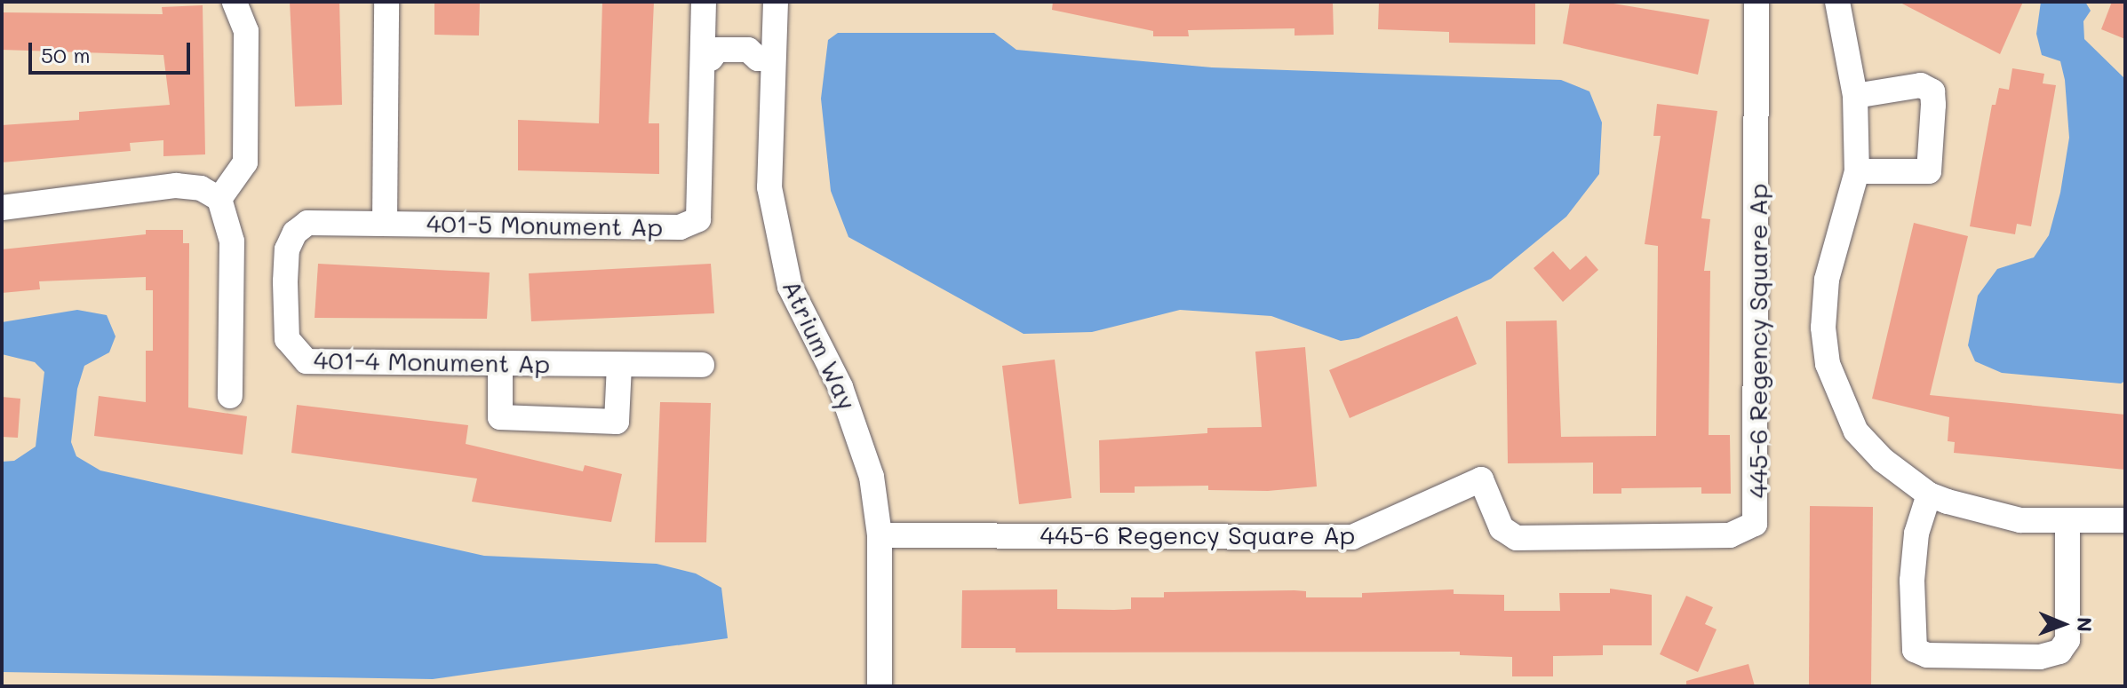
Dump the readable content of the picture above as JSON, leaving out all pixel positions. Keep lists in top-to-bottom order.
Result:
{
  "streets": {
    "street": [
      "401-5 Monument Ap",
      "445-6 Regency Square Ap",
      "Atrium Way",
      "401-4 Monument Ap"
    ]
  },
  "crossings": [
    ["401-5 Monument Ap", "401-4 Monument Ap"],
    ["445-6 Regency Square Ap", "Atrium Way"]
  ],
  "scale_bar": "50 m",
  "north": "right"
}
